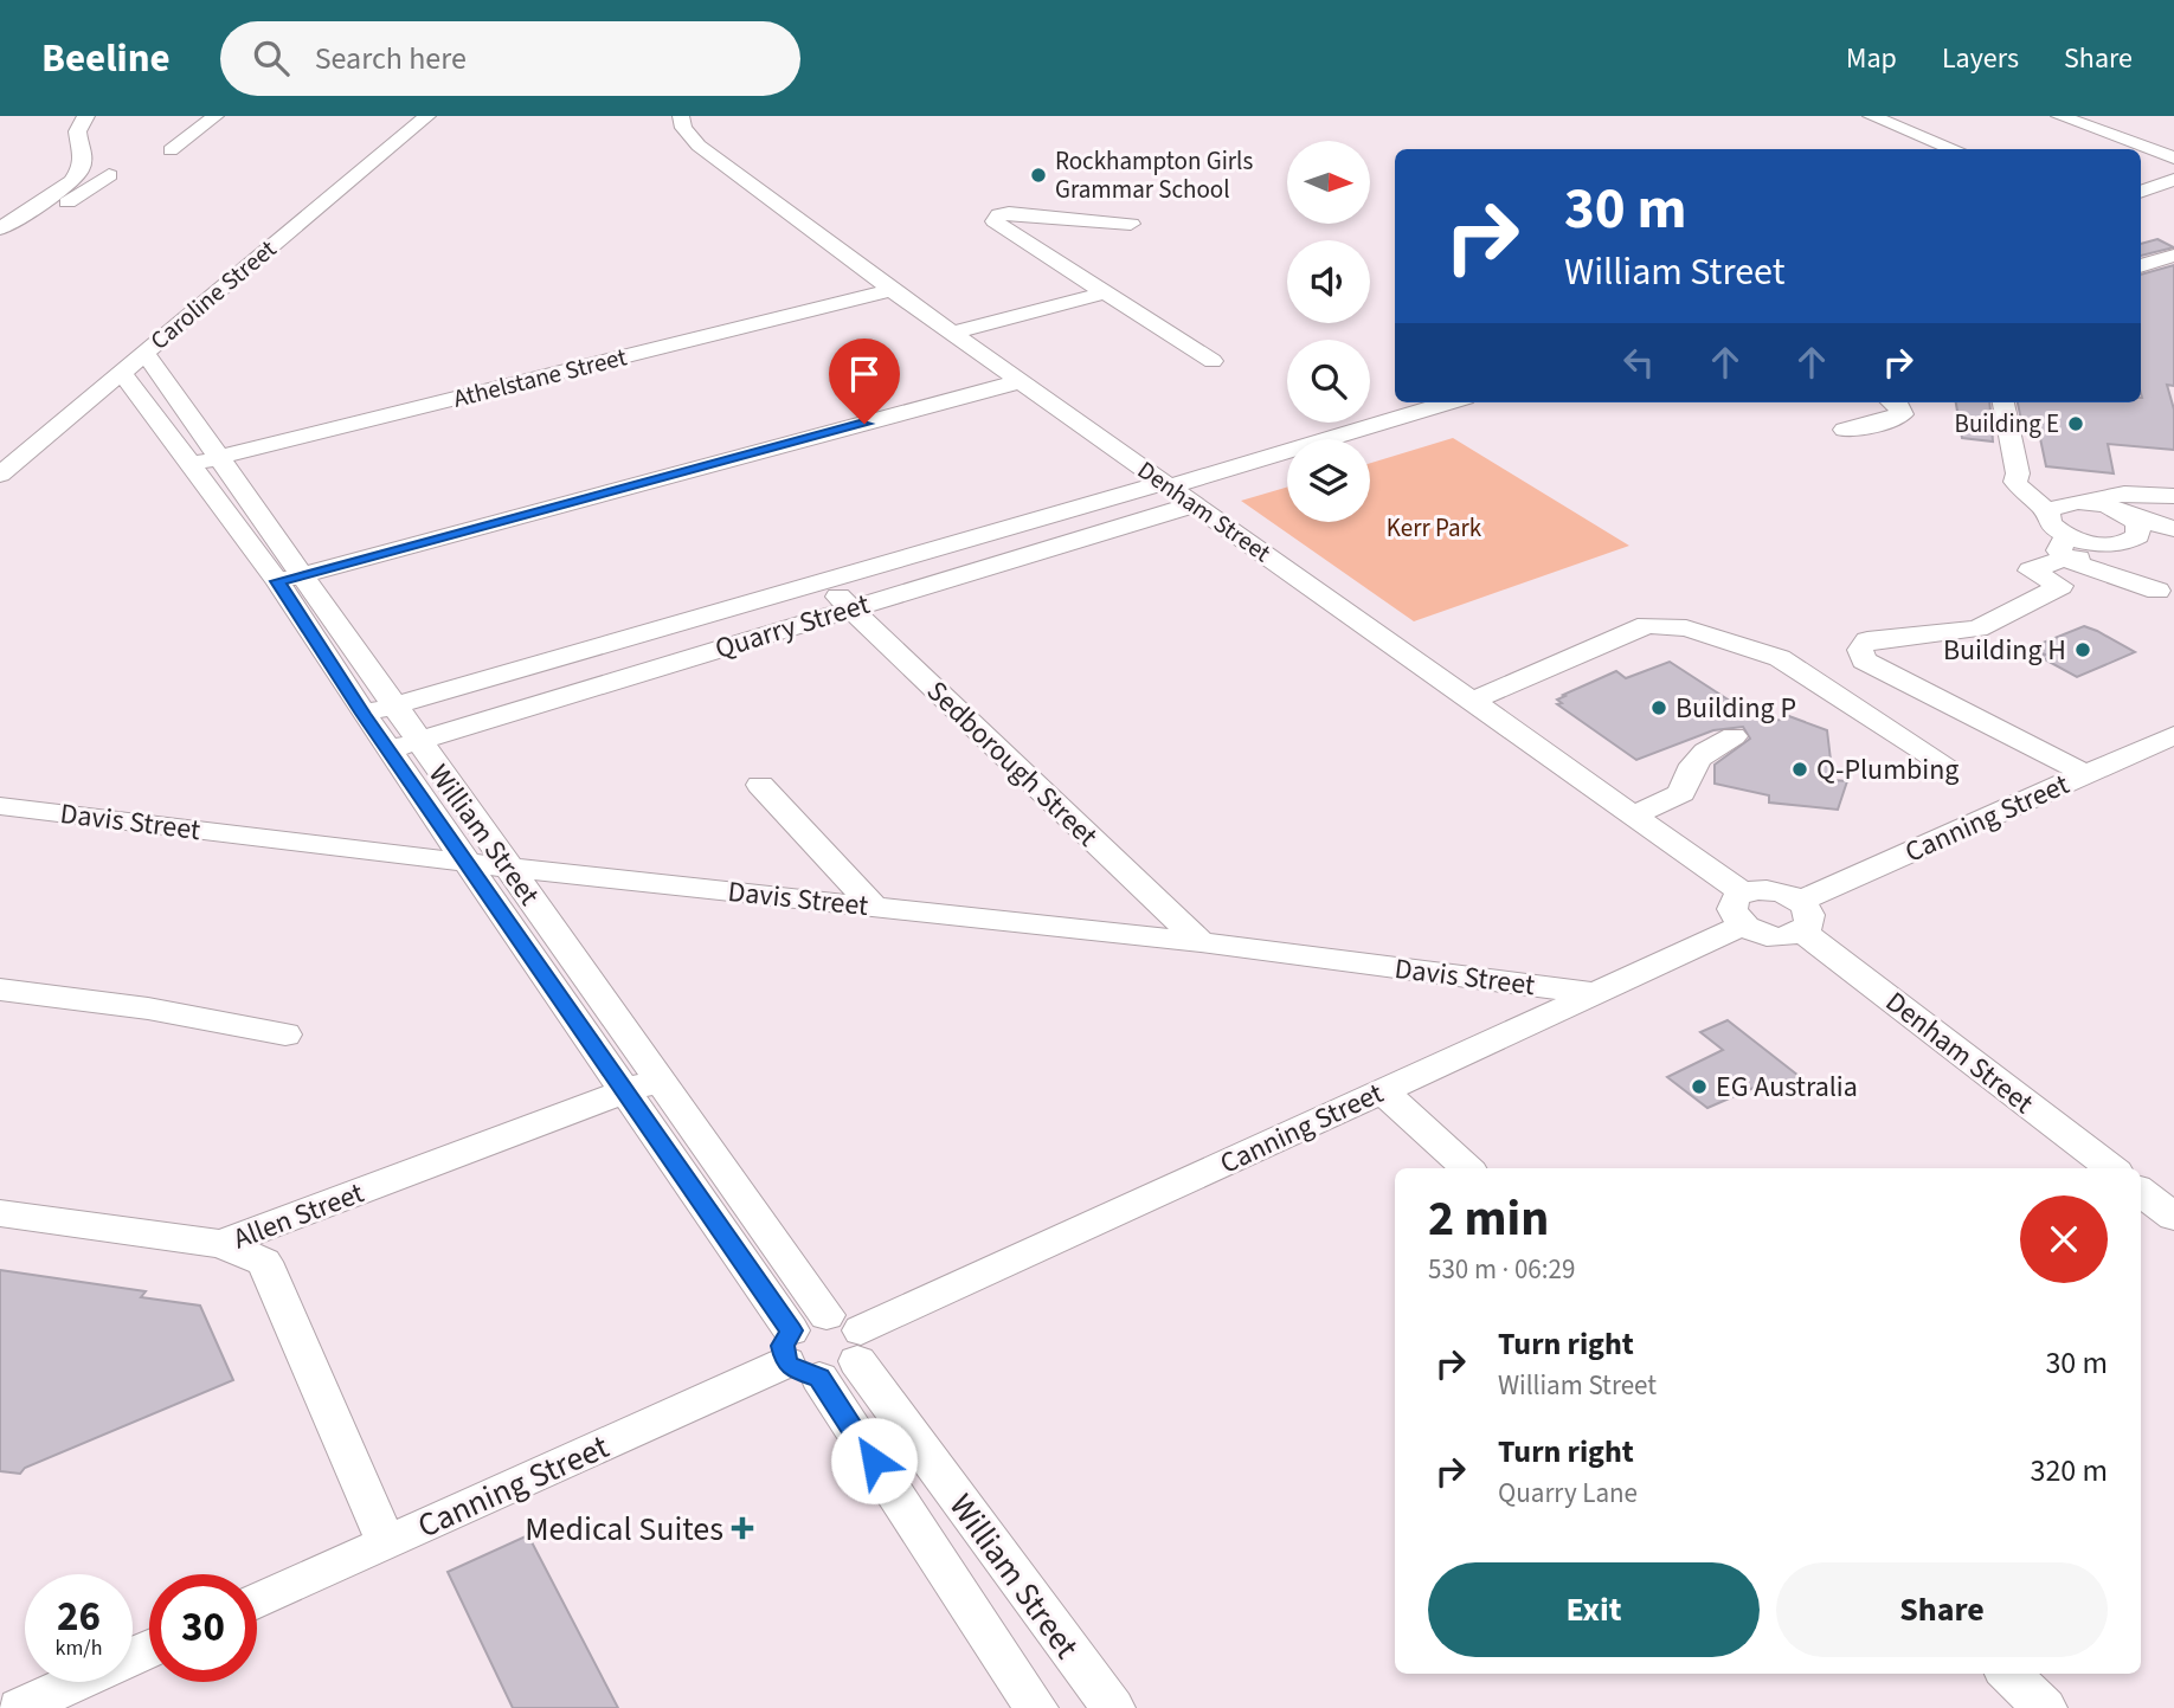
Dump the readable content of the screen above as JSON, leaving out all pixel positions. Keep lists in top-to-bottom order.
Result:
{
  "streets": {
    "street": [
      "Caroline Street",
      "Athelstane Street",
      "Denham Street",
      "Quarry Street",
      "Sedborough Street",
      "Canning Street",
      "Davis Street",
      "William Street",
      "Allen Street"
    ]
  },
  "crossings": [
    ["Caroline Street", "William Street"],
    ["Athelstane Street", "Denham Street"],
    ["Athelstane Street", "William Street"],
    ["Denham Street", "Quarry Street"],
    ["Denham Street", "Canning Street"],
    ["Quarry Street", "Sedborough Street"],
    ["Quarry Street", "William Street"],
    ["Sedborough Street", "Davis Street"],
    ["Canning Street", "Davis Street"],
    ["Canning Street", "William Street"],
    ["Canning Street", "Allen Street"],
    ["Davis Street", "William Street"],
    ["William Street", "Allen Street"]
  ],
  "parks": ["Kerr Park"],
  "places": {
    "other": [
      "Rockhampton Girls Grammar School",
      "Building E",
      "Building H",
      "Building P",
      "Q-Plumbing",
      "EG Australia"
    ],
    "health": ["Medical Suites"]
  },
  "north": "right",
  "page": {
    "header": "Beeline",
    "search": "Search here",
    "nav": ["Map", "Layers", "Share"],
    "turn": ["30 m", "William Street"],
    "heading": ["2 min", "530 m · 06:29"],
    "list": [
      {
        "name": "Turn right",
        "note": "William Street",
        "value": "30 m"
      },
      {
        "name": "Turn right",
        "note": "Quarry Lane",
        "value": "320 m"
      }
    ],
    "buttons": ["Exit", "Share"],
    "speed": "26 km/h",
    "limit": "30"
  }
}
